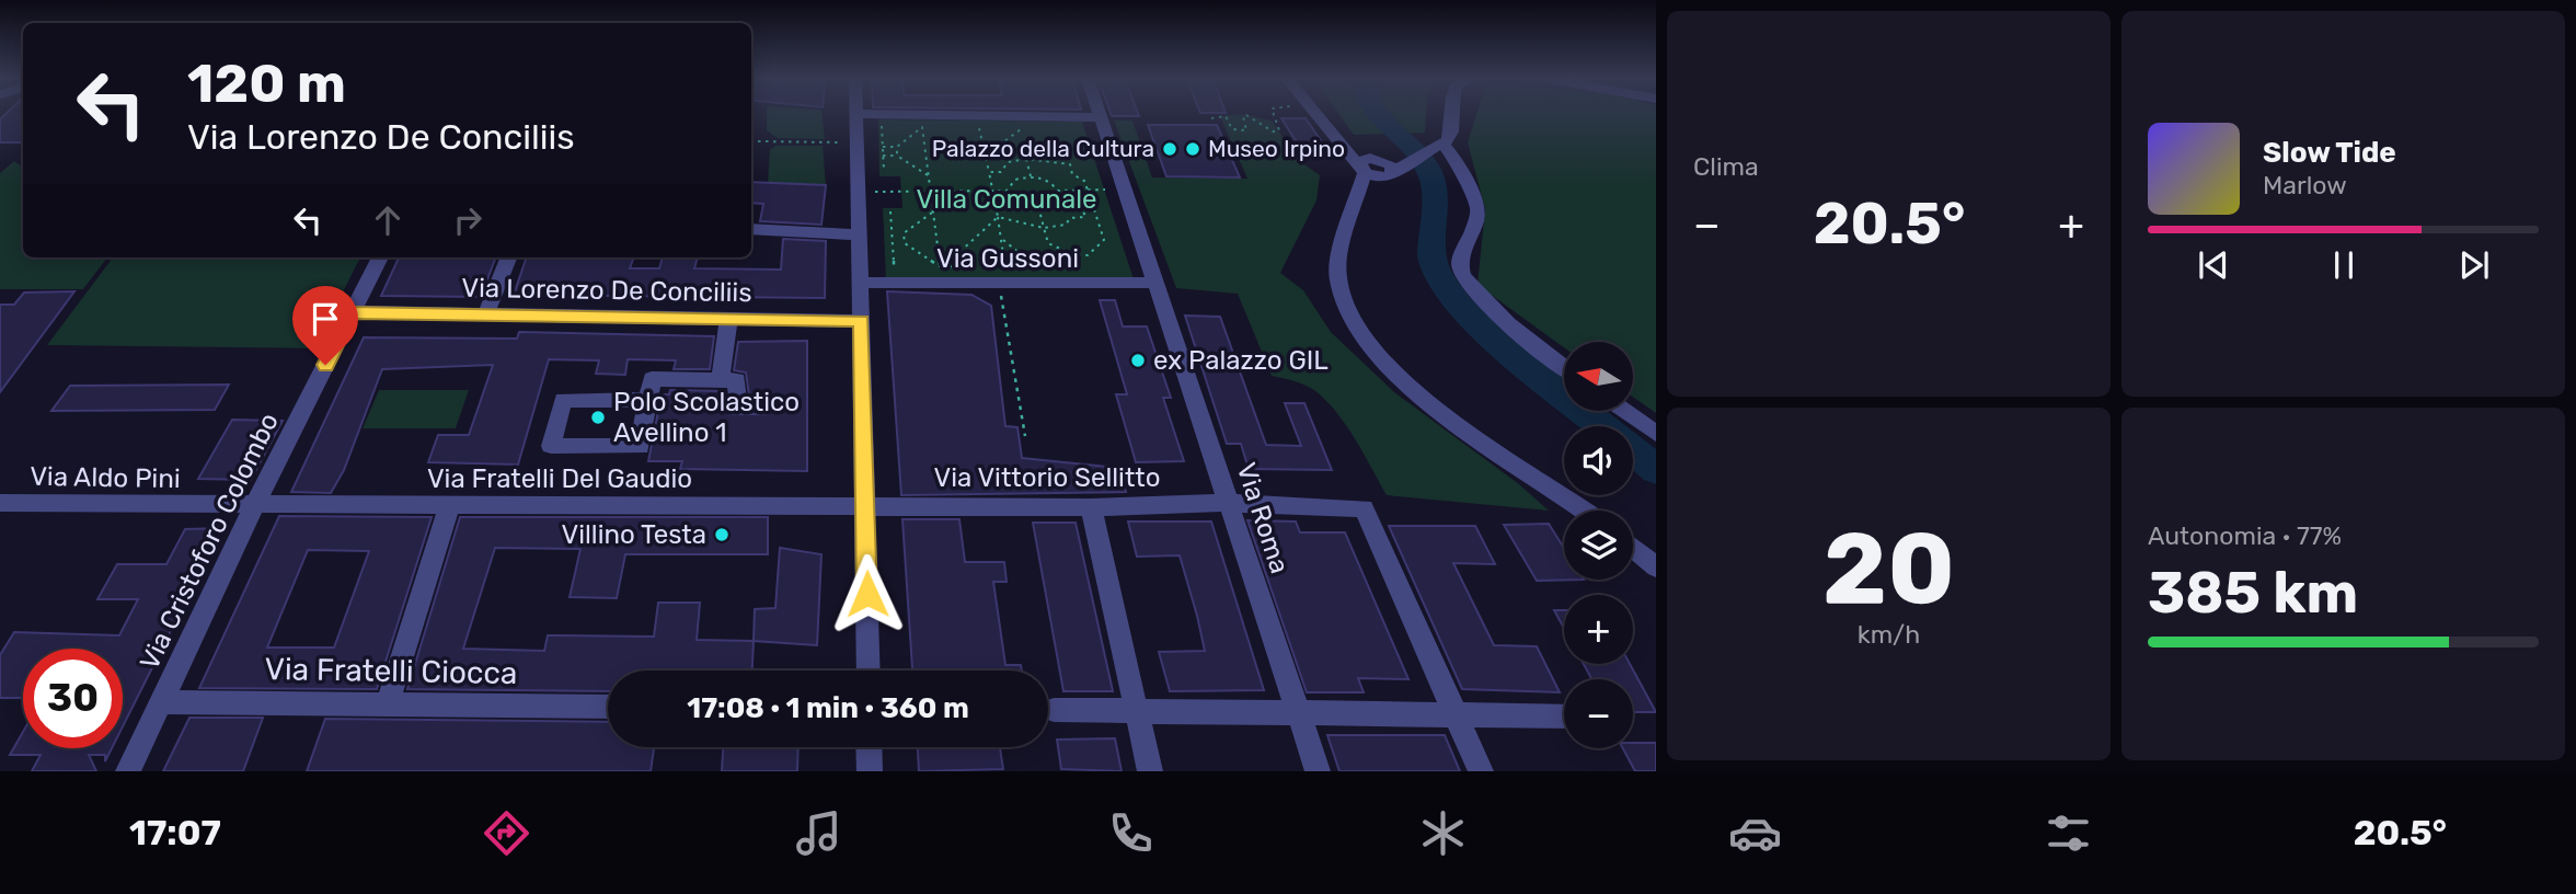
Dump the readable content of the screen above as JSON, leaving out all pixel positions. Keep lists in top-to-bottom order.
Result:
{
  "streets": {
    "street": [
      "Via Gussoni",
      "Via Lorenzo De Conciliis",
      "Via Aldo Pini",
      "Via Vittorio Sellitto",
      "Via Fratelli Del Gaudio",
      "Via Roma",
      "Via Cristoforo Colombo",
      "Via Fratelli Ciocca"
    ]
  },
  "crossings": [
    ["Via Gussoni", "Via Roma"],
    ["Via Lorenzo De Conciliis", "Via Cristoforo Colombo"],
    ["Via Aldo Pini", "Via Fratelli Del Gaudio"],
    ["Via Aldo Pini", "Via Cristoforo Colombo"],
    ["Via Vittorio Sellitto", "Via Fratelli Del Gaudio"],
    ["Via Vittorio Sellitto", "Via Roma"],
    ["Via Fratelli Del Gaudio", "Via Cristoforo Colombo"],
    ["Via Cristoforo Colombo", "Via Fratelli Ciocca"]
  ],
  "parks": ["Villa Comunale"],
  "places": [
    "Palazzo della Cultura",
    "Museo Irpino",
    "ex Palazzo GIL",
    "Polo Scolastico Avellino 1",
    "Villino Testa"
  ],
  "north": "left",
  "page": {
    "tile": [
      "Clima",
      ["20", "km/h"],
      ["Autonomia · 77%", "385 km"]
    ],
    "turn": ["120 m", "Via Lorenzo De Conciliis"],
    "song": ["Slow Tide", "Marlow"],
    "heat": ["−", "20.5°", "+"],
    "map_buttons": ["+", "−"],
    "limit": "30",
    "trip": "17:08 · 1 min · 360 m",
    "tabs": ["17:07", "20.5°"]
  }
}
